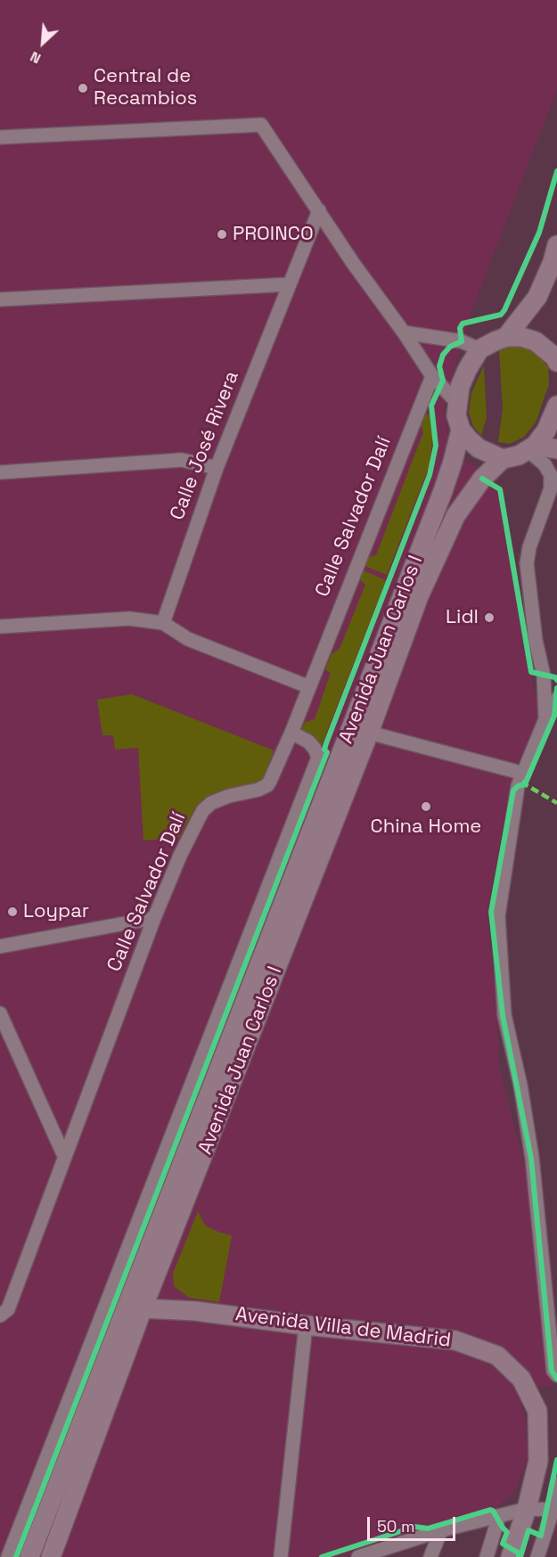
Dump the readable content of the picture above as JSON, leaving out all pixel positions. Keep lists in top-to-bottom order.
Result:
{
  "streets": {
    "street": [
      "Calle José Rivera",
      "Calle Salvador Dalí",
      "Avenida Juan Carlos I",
      "Avenida Villa de Madrid"
    ]
  },
  "crossings": [
    ["Avenida Juan Carlos I", "Avenida Villa de Madrid"]
  ],
  "places": [
    "Central de Recambios",
    "PROINCO",
    "Lidl",
    "China Home",
    "Loypar"
  ],
  "scale_bar": "50 m",
  "north": "bottom left"
}
